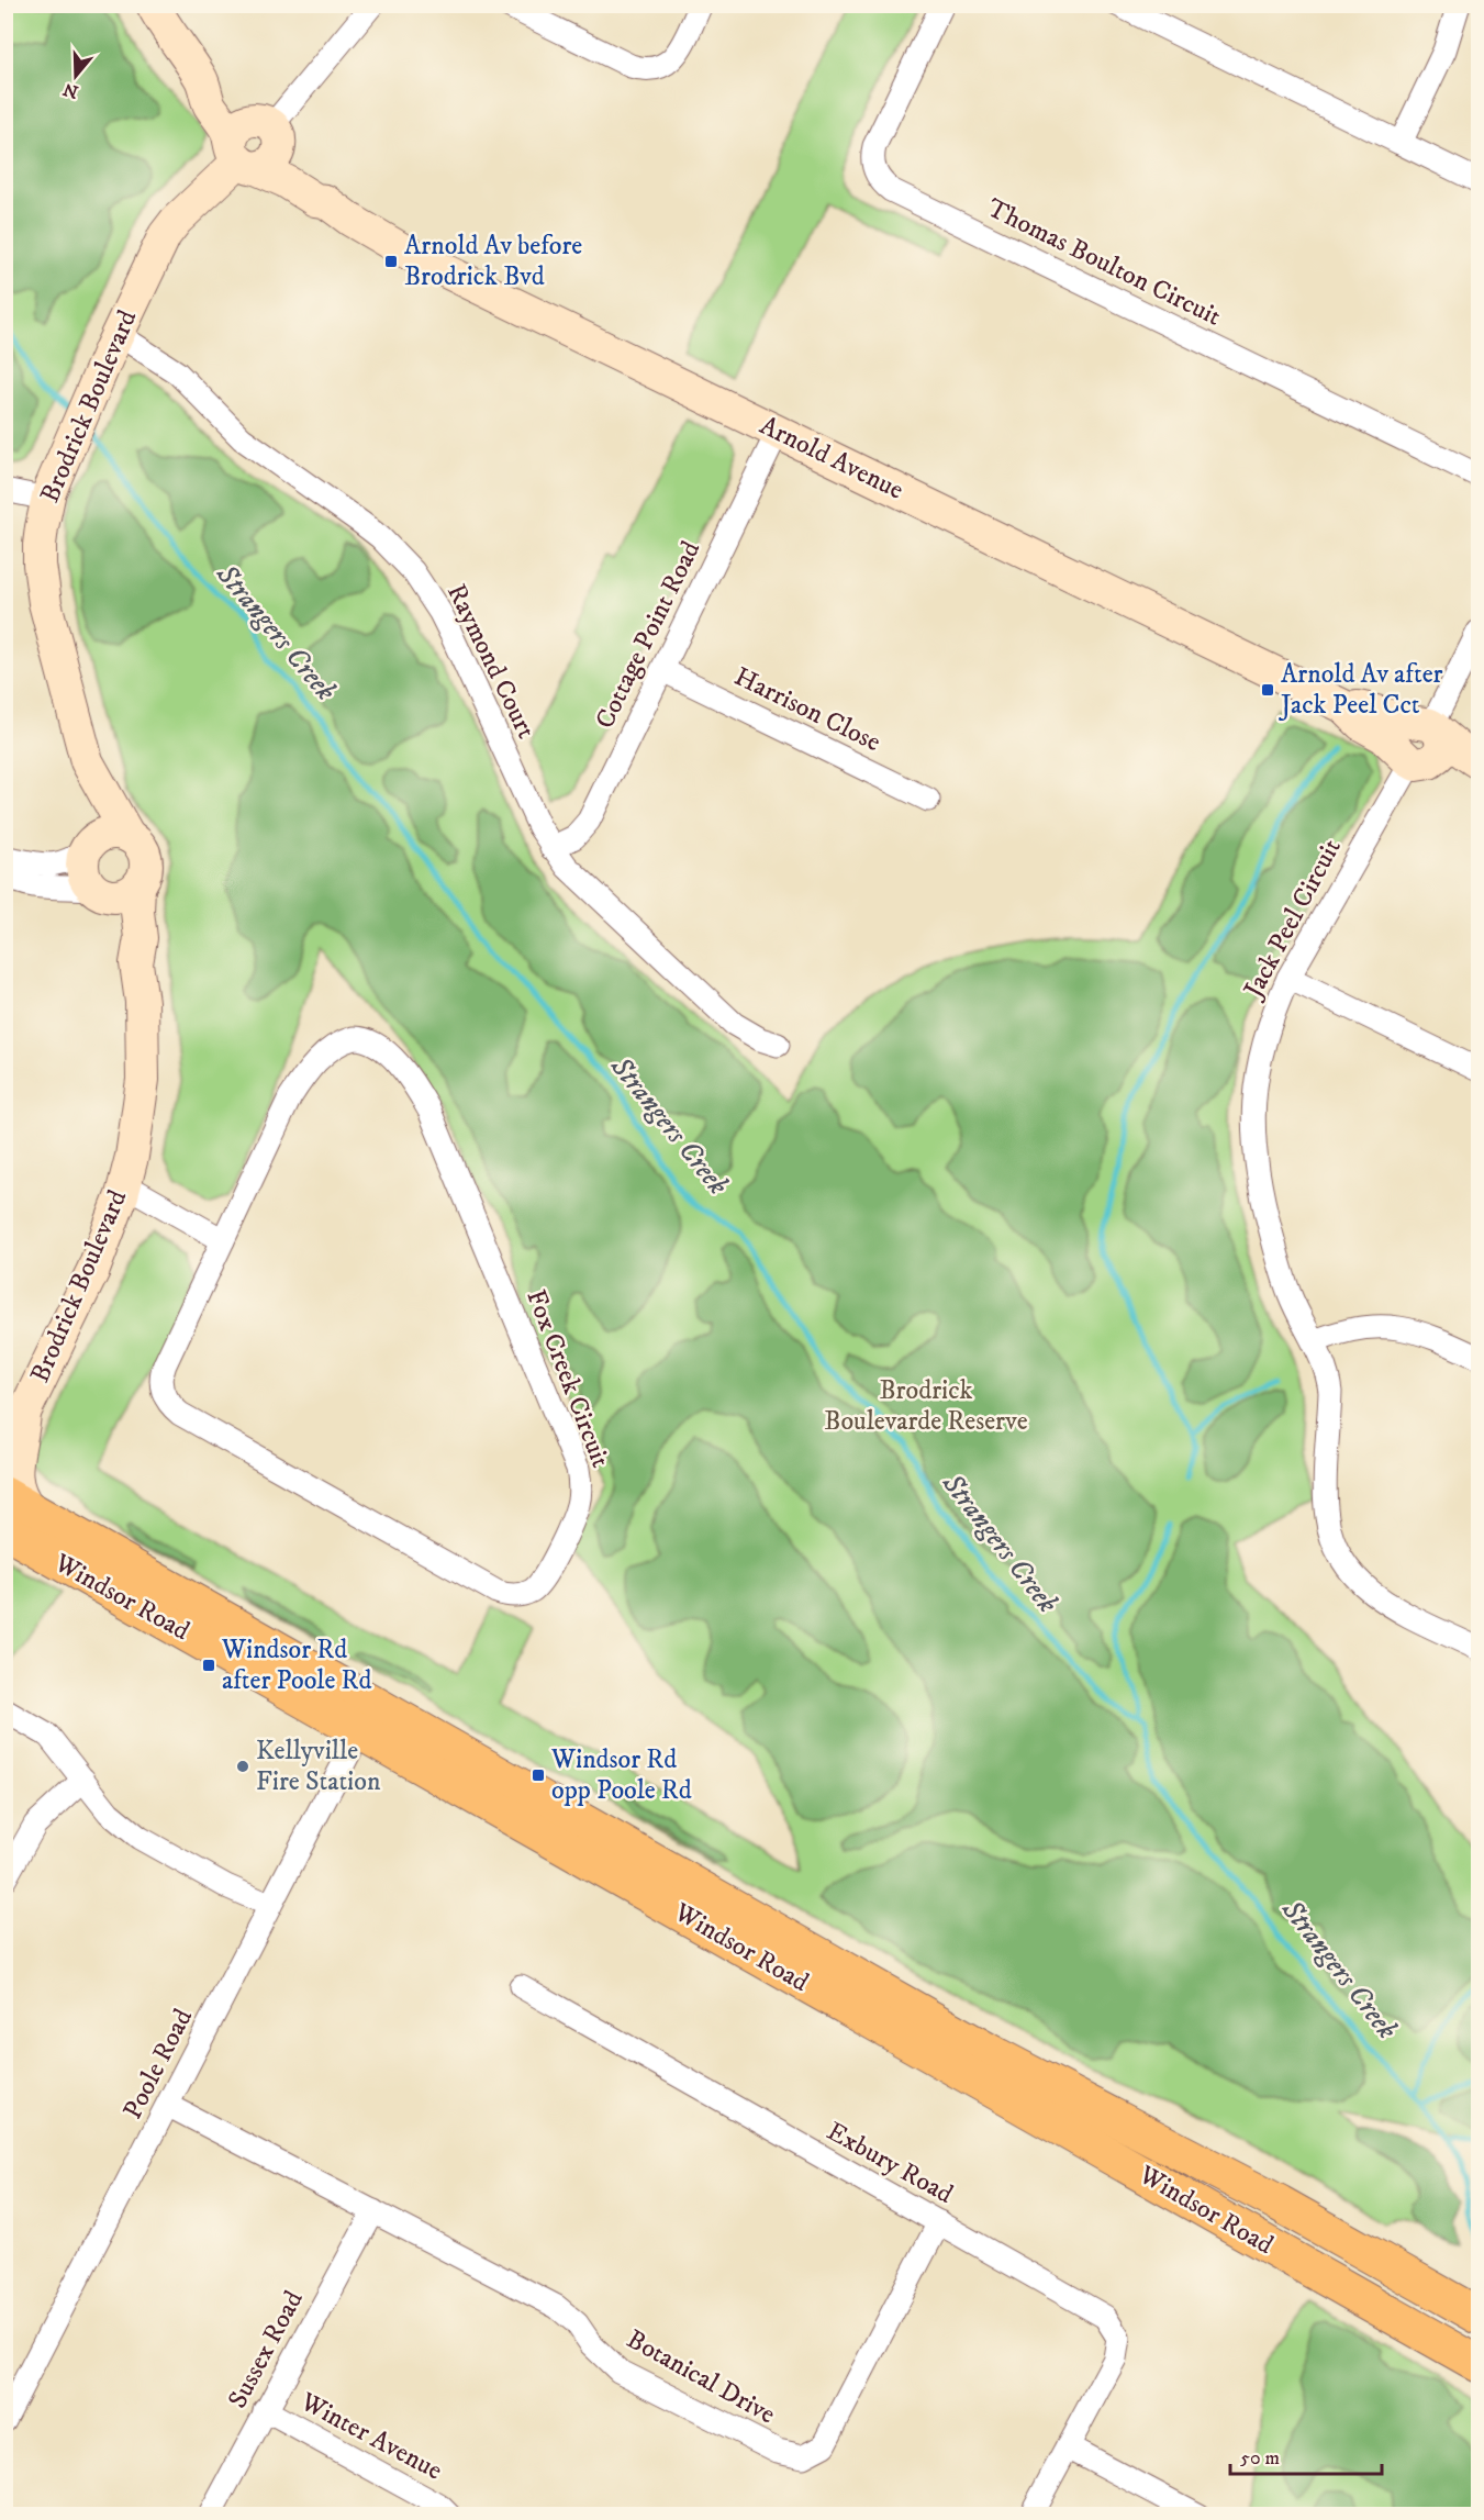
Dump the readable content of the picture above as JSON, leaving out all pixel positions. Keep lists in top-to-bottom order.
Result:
{
  "streets": {
    "main road": ["Windsor Road"],
    "street": [
      "Thomas Boulton Circuit",
      "Brodrick Boulevard",
      "Arnold Avenue",
      "Cottage Point Road",
      "Raymond Court",
      "Harrison Close",
      "Jack Peel Circuit",
      "Fox Creek Circuit",
      "Poole Road",
      "Exbury Road",
      "Sussex Road",
      "Botanical Drive",
      "Winter Avenue"
    ]
  },
  "crossings": [
    ["Brodrick Boulevard", "Arnold Avenue"],
    ["Brodrick Boulevard", "Raymond Court"],
    ["Brodrick Boulevard", "Windsor Road"],
    ["Arnold Avenue", "Cottage Point Road"],
    ["Arnold Avenue", "Jack Peel Circuit"],
    ["Cottage Point Road", "Raymond Court"],
    ["Cottage Point Road", "Harrison Close"],
    ["Windsor Road", "Poole Road"],
    ["Poole Road", "Botanical Drive"],
    ["Exbury Road", "Botanical Drive"],
    ["Sussex Road", "Botanical Drive"],
    ["Sussex Road", "Winter Avenue"]
  ],
  "water": ["Strangers Creek"],
  "parks": ["Brodrick Boulevarde Reserve"],
  "places": {
    "transit": [
      "Arnold Av before Brodrick Bvd",
      "Arnold Av after Jack Peel Cct",
      "Windsor Rd after Poole Rd",
      "Windsor Rd opp Poole Rd"
    ],
    "other": ["Kellyville Fire Station"]
  },
  "scale_bar": "50 m",
  "north": "bottom"
}
